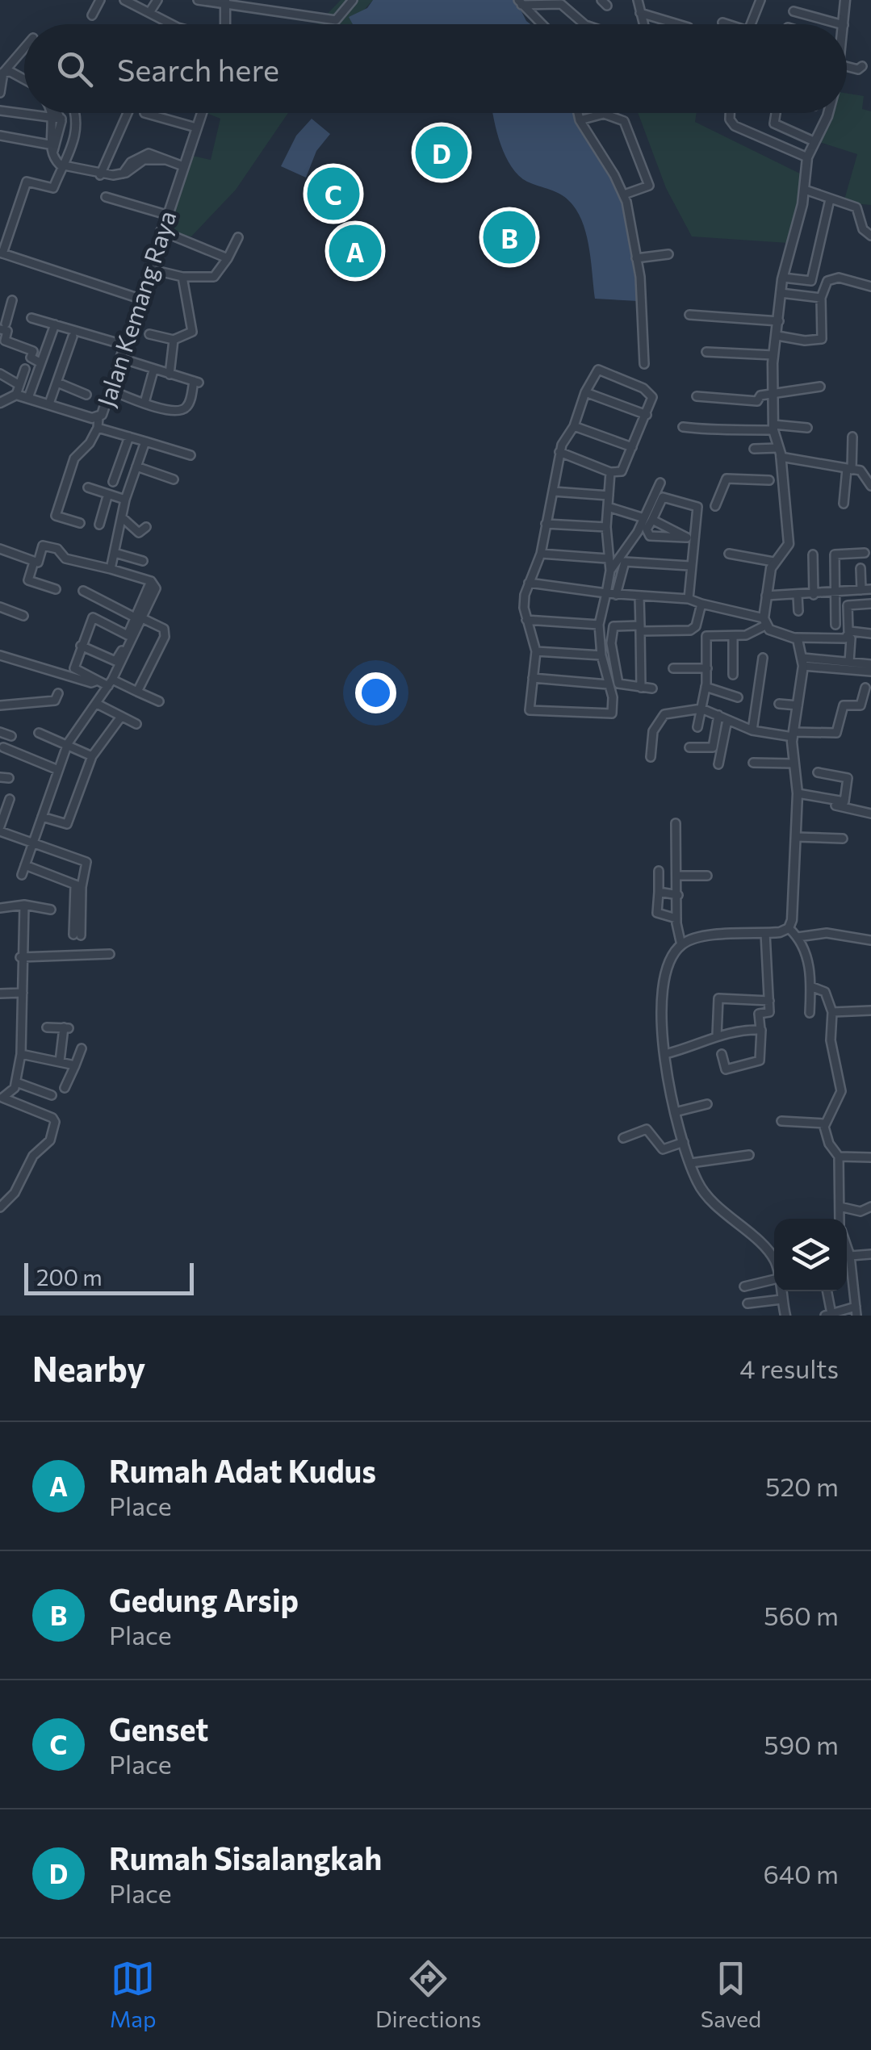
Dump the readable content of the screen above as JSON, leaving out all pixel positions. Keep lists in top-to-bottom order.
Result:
{
  "streets": {
    "street": ["Jalan Kemang Raya"]
  },
  "scale_bar": "200 m",
  "page": {
    "search": "Search here",
    "pins": [
      "D",
      "C",
      "B",
      "A"
    ],
    "scale": "200 m",
    "heading": ["Nearby", "4 results"],
    "list": [
      {
        "mark": "A",
        "name": "Rumah Adat Kudus",
        "note": "Place",
        "value": "520 m"
      },
      {
        "mark": "B",
        "name": "Gedung Arsip",
        "note": "Place",
        "value": "560 m"
      },
      {
        "mark": "C",
        "name": "Genset",
        "note": "Place",
        "value": "590 m"
      },
      {
        "mark": "D",
        "name": "Rumah Sisalangkah",
        "note": "Place",
        "value": "640 m"
      }
    ],
    "nav": ["Map", "Directions", "Saved"]
  }
}
